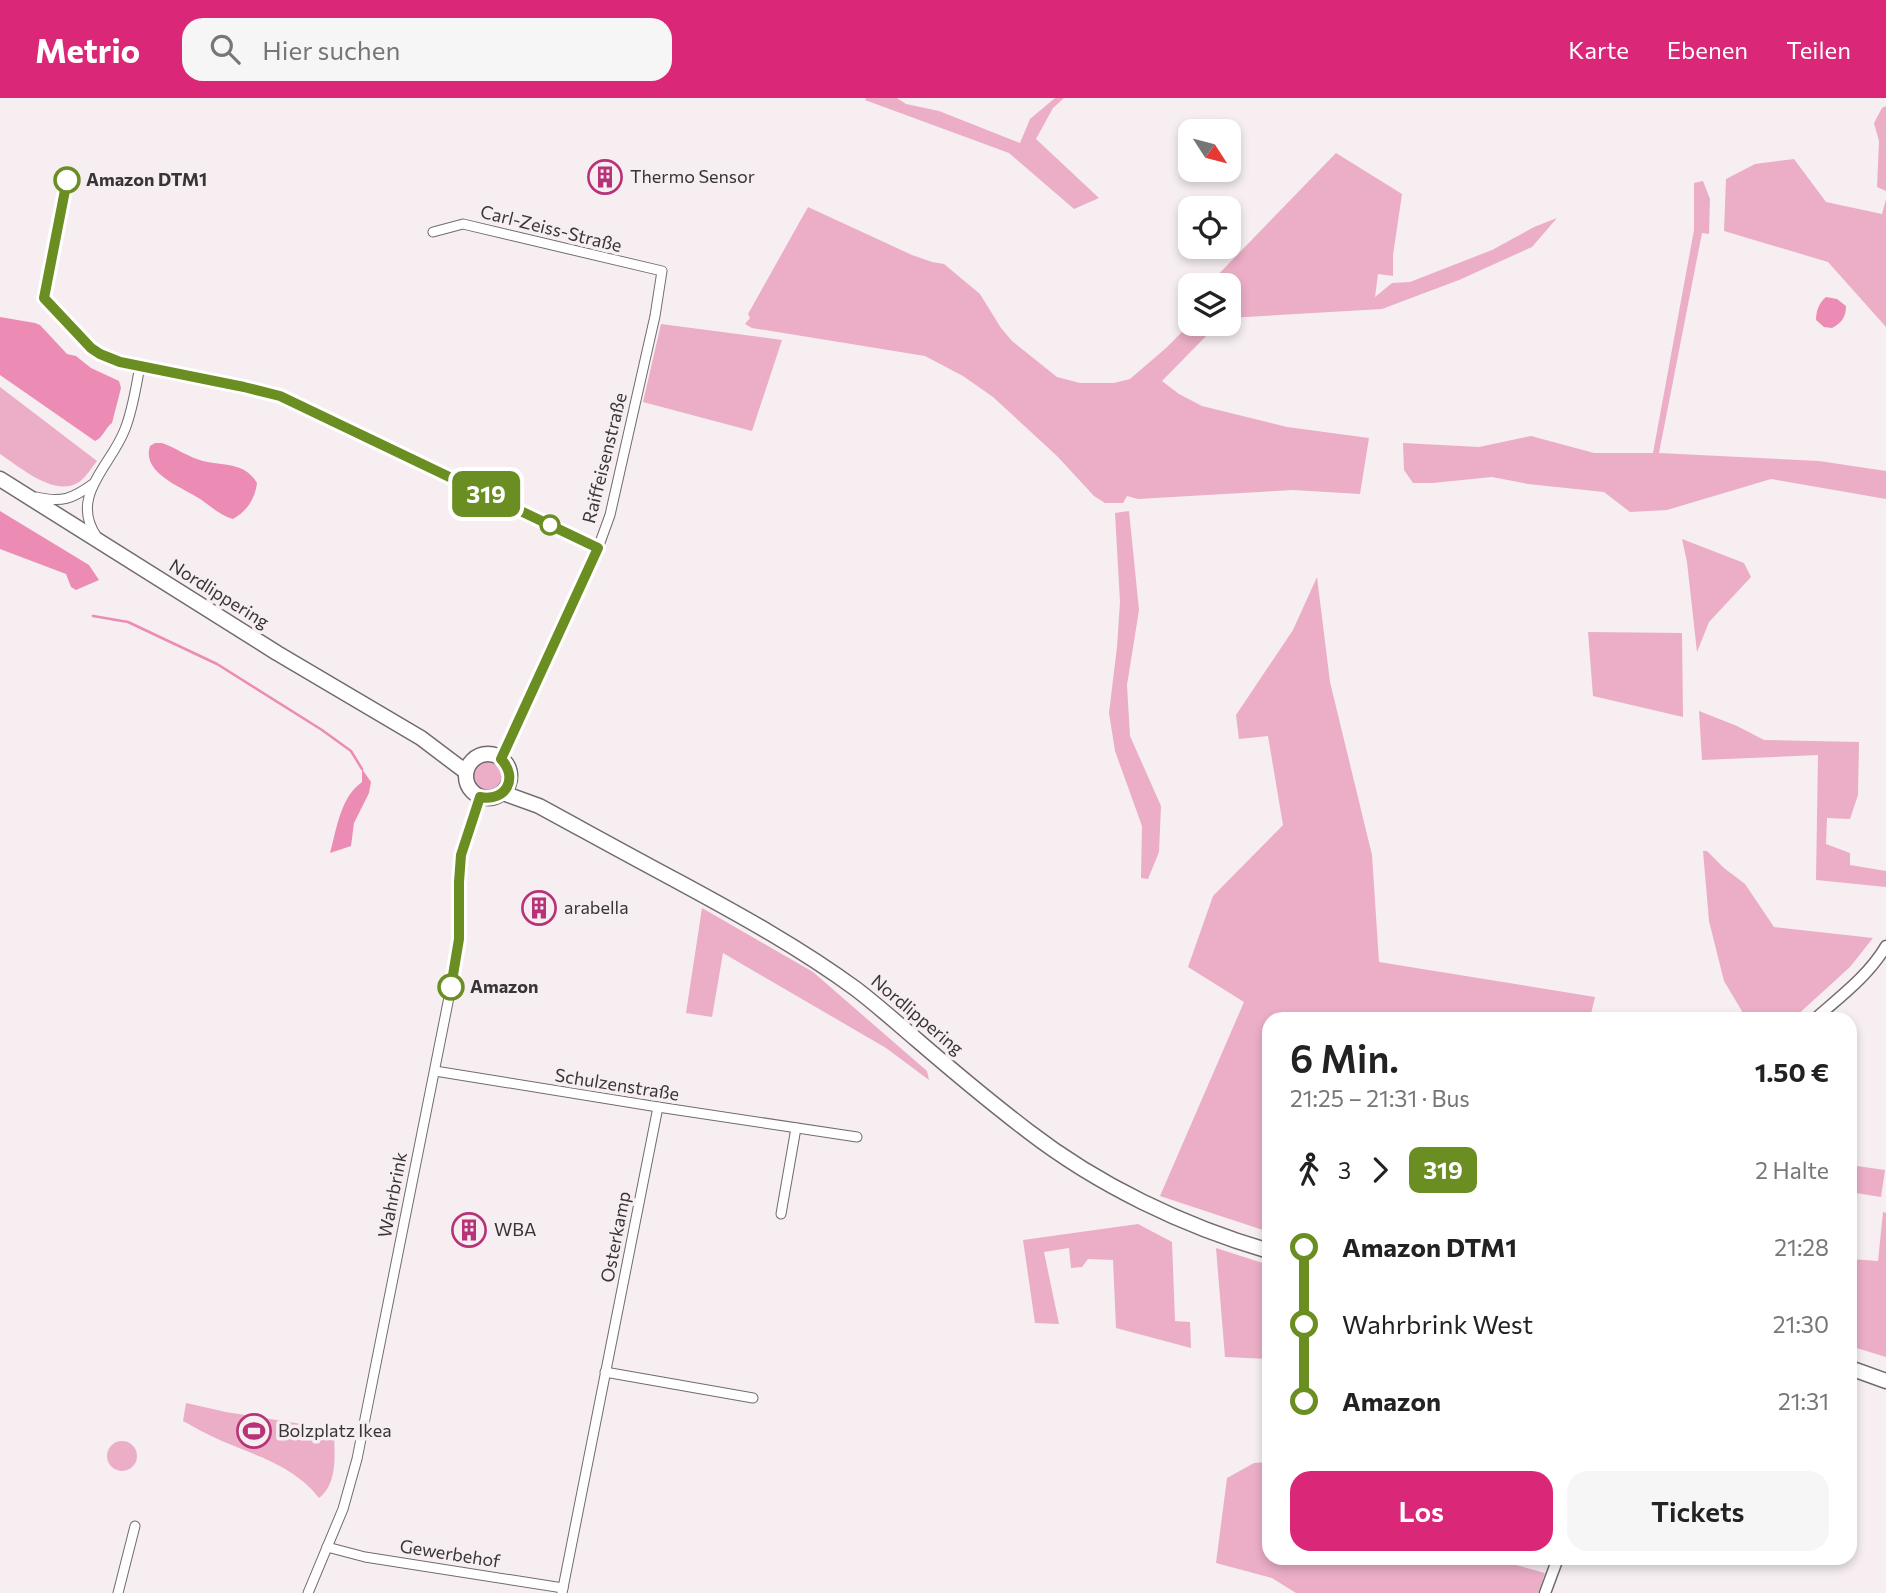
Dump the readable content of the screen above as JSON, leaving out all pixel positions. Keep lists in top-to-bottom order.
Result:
{
  "streets": {
    "main road": ["Nordlippering"],
    "street": [
      "Carl-Zeiss-Straße",
      "Raiffeisenstraße",
      "Schulzenstraße",
      "Wahrbrink",
      "Osterkamp",
      "Gewerbehof"
    ]
  },
  "crossings": [
    ["Carl-Zeiss-Straße", "Raiffeisenstraße"],
    ["Raiffeisenstraße", "Nordlippering"],
    ["Raiffeisenstraße", "Wahrbrink"],
    ["Nordlippering", "Wahrbrink"],
    ["Schulzenstraße", "Wahrbrink"],
    ["Schulzenstraße", "Osterkamp"],
    ["Wahrbrink", "Gewerbehof"],
    ["Osterkamp", "Gewerbehof"]
  ],
  "places": {
    "building": ["Thermo Sensor", "arabella", "WBA"],
    "other": ["Amazon DTM1", "Amazon"],
    "sports": ["Bolzplatz Ikea"]
  },
  "lines": ["bus line 319"],
  "north": "bottom right",
  "page": {
    "header": "Metrio",
    "search": "Hier suchen",
    "nav": ["Karte", "Ebenen", "Teilen"],
    "on_map": "319",
    "heading": ["6 Min.", "21:25 – 21:31 · Bus", "1.50 €"],
    "legs": ["3", "319", "2 Halte"],
    "list": [
      {
        "name": "Amazon DTM1",
        "value": "21:28"
      },
      {
        "name": "Wahrbrink West",
        "value": "21:30"
      },
      {
        "name": "Amazon",
        "value": "21:31"
      }
    ],
    "buttons": ["Los", "Tickets"]
  }
}
